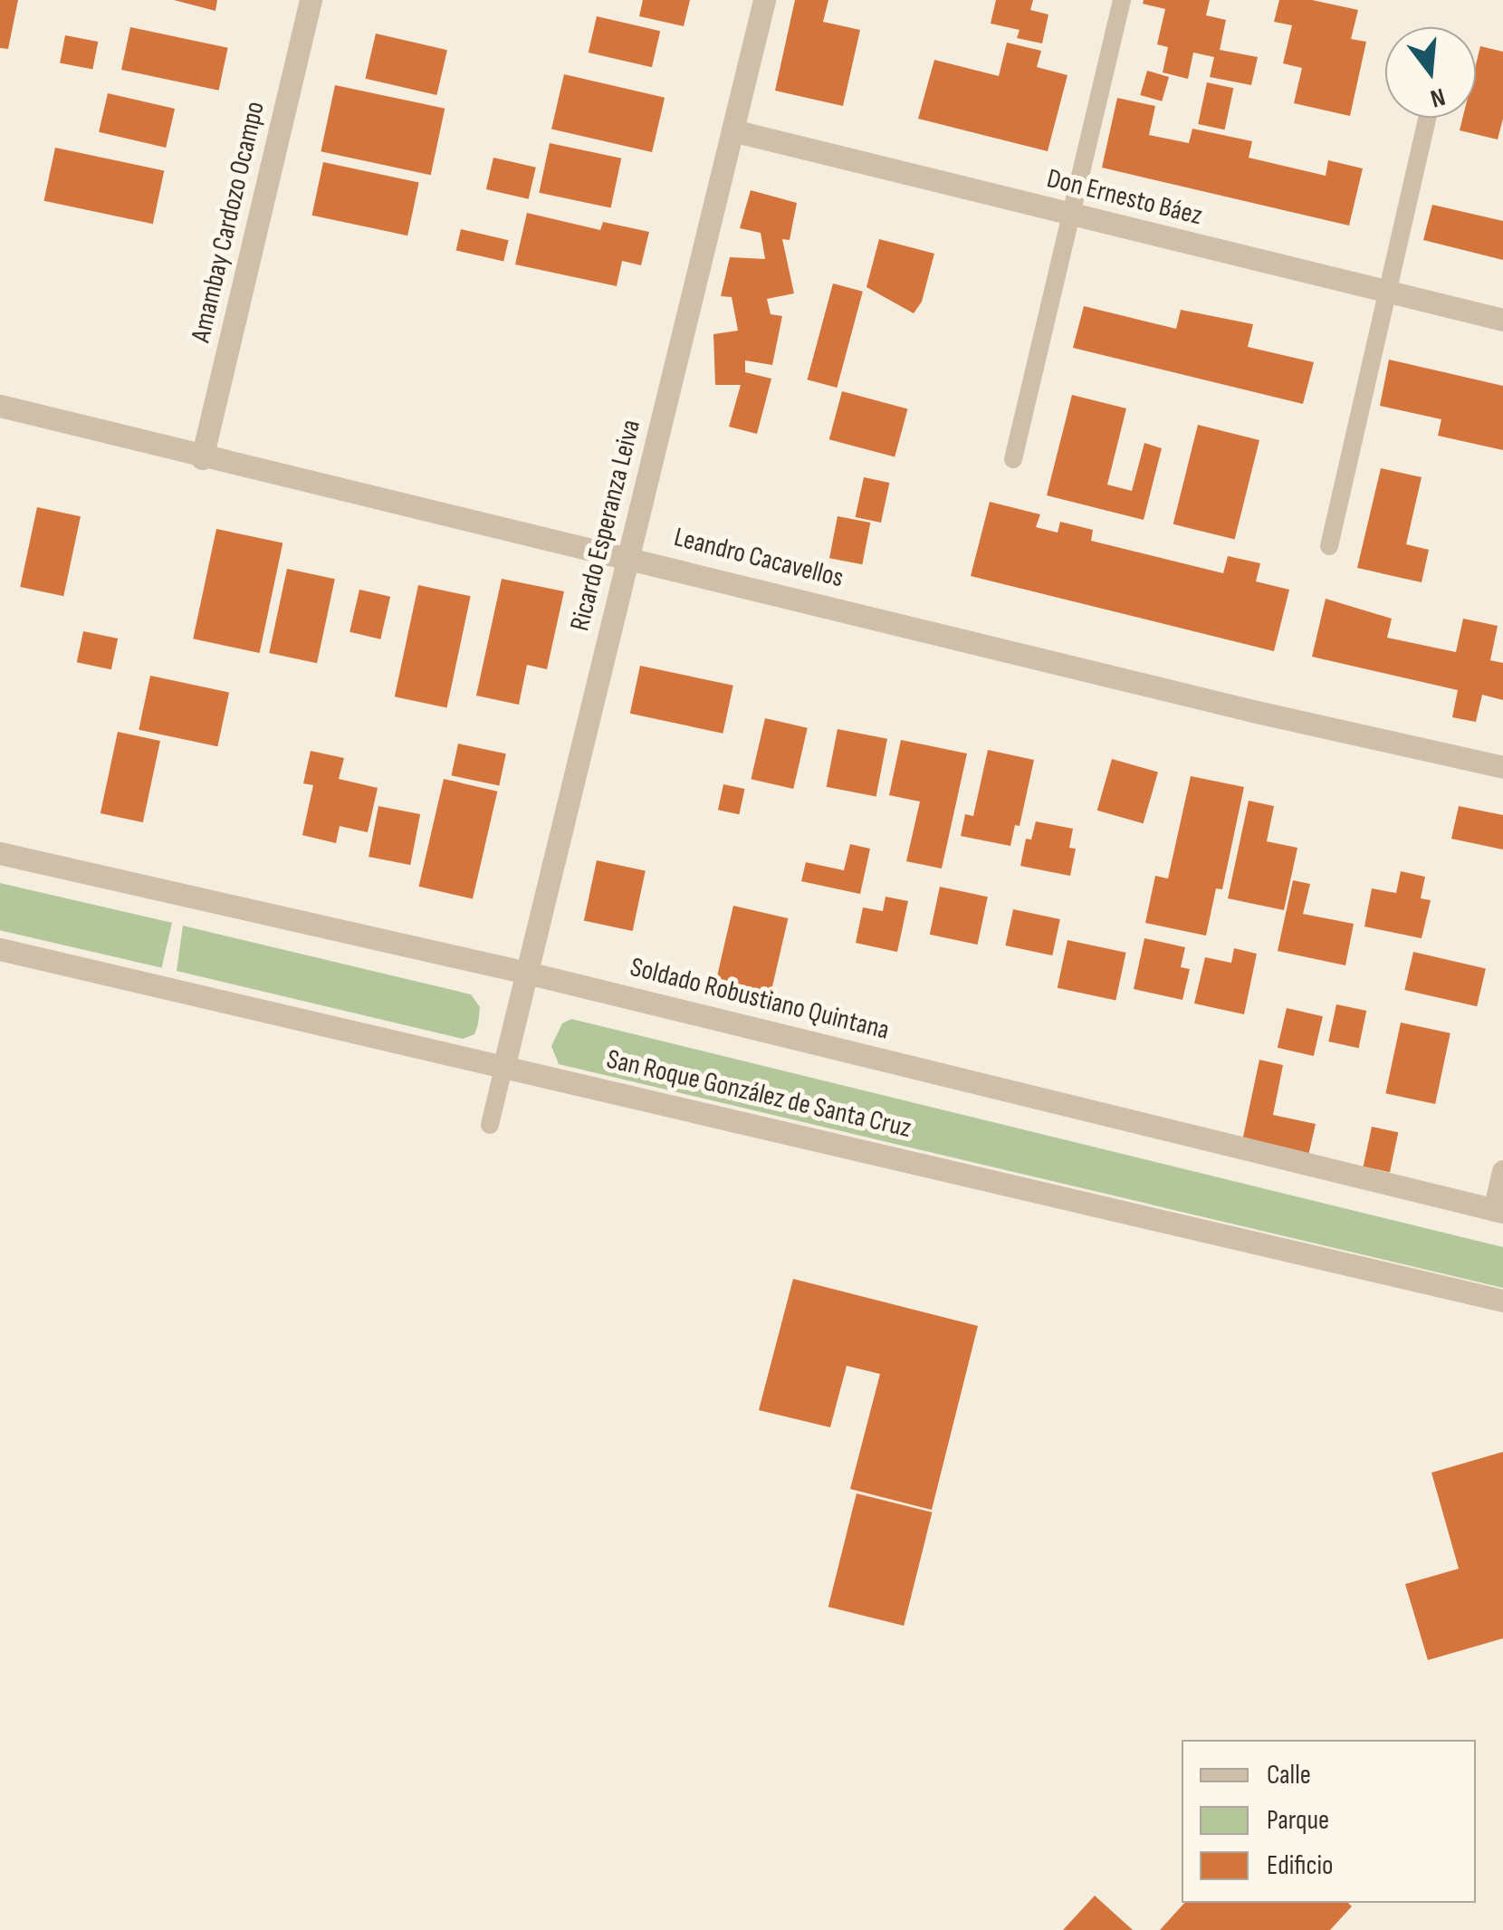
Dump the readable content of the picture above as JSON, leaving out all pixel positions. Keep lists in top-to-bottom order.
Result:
{
  "streets": {
    "street": [
      "Don Ernesto Báez",
      "Amambay Cardozo Ocampo",
      "Ricardo Esperanza Leiva",
      "Leandro Cacavellos",
      "Soldado Robustiano Quintana",
      "San Roque González de Santa Cruz"
    ]
  },
  "crossings": [
    ["Don Ernesto Báez", "Ricardo Esperanza Leiva"],
    ["Amambay Cardozo Ocampo", "Leandro Cacavellos"],
    ["Ricardo Esperanza Leiva", "Leandro Cacavellos"],
    ["Ricardo Esperanza Leiva", "Soldado Robustiano Quintana"],
    ["Ricardo Esperanza Leiva", "San Roque González de Santa Cruz"]
  ],
  "legend": ["Calle", "Parque", "Edificio"],
  "north": "bottom"
}
